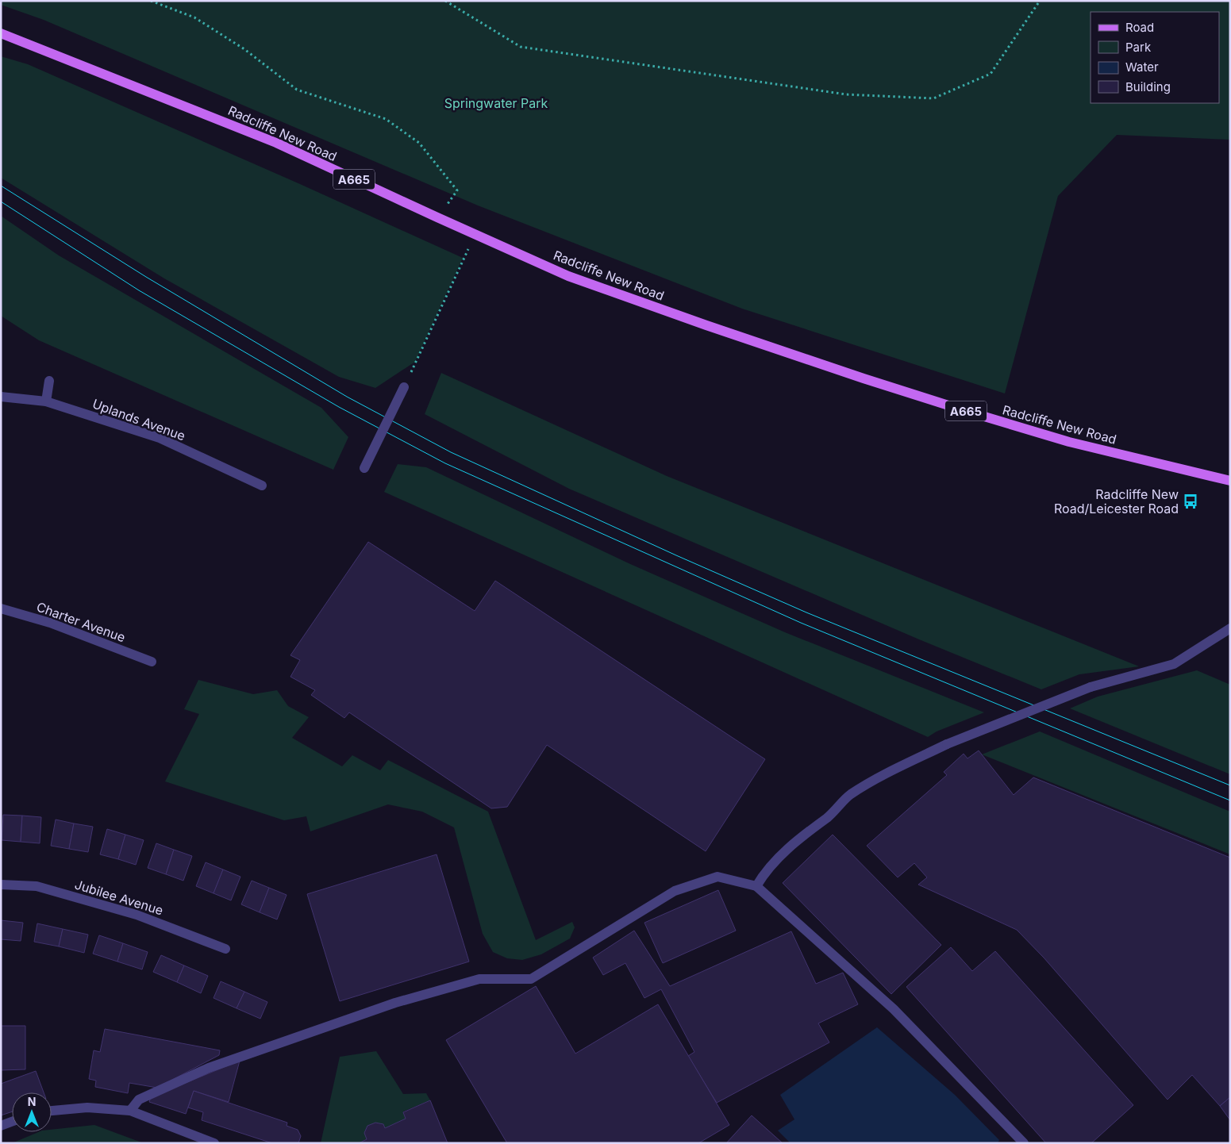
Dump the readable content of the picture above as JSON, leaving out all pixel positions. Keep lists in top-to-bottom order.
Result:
{
  "streets": {
    "main road": ["Radcliffe New Road", "A665"],
    "street": ["Uplands Avenue", "Charter Avenue", "Jubilee Avenue"]
  },
  "parks": ["Springwater Park"],
  "places": {
    "bus stop": ["Radcliffe New Road/Leicester Road"]
  },
  "legend": [
    "Road",
    "Park",
    "Water",
    "Building"
  ],
  "north": "top"
}
